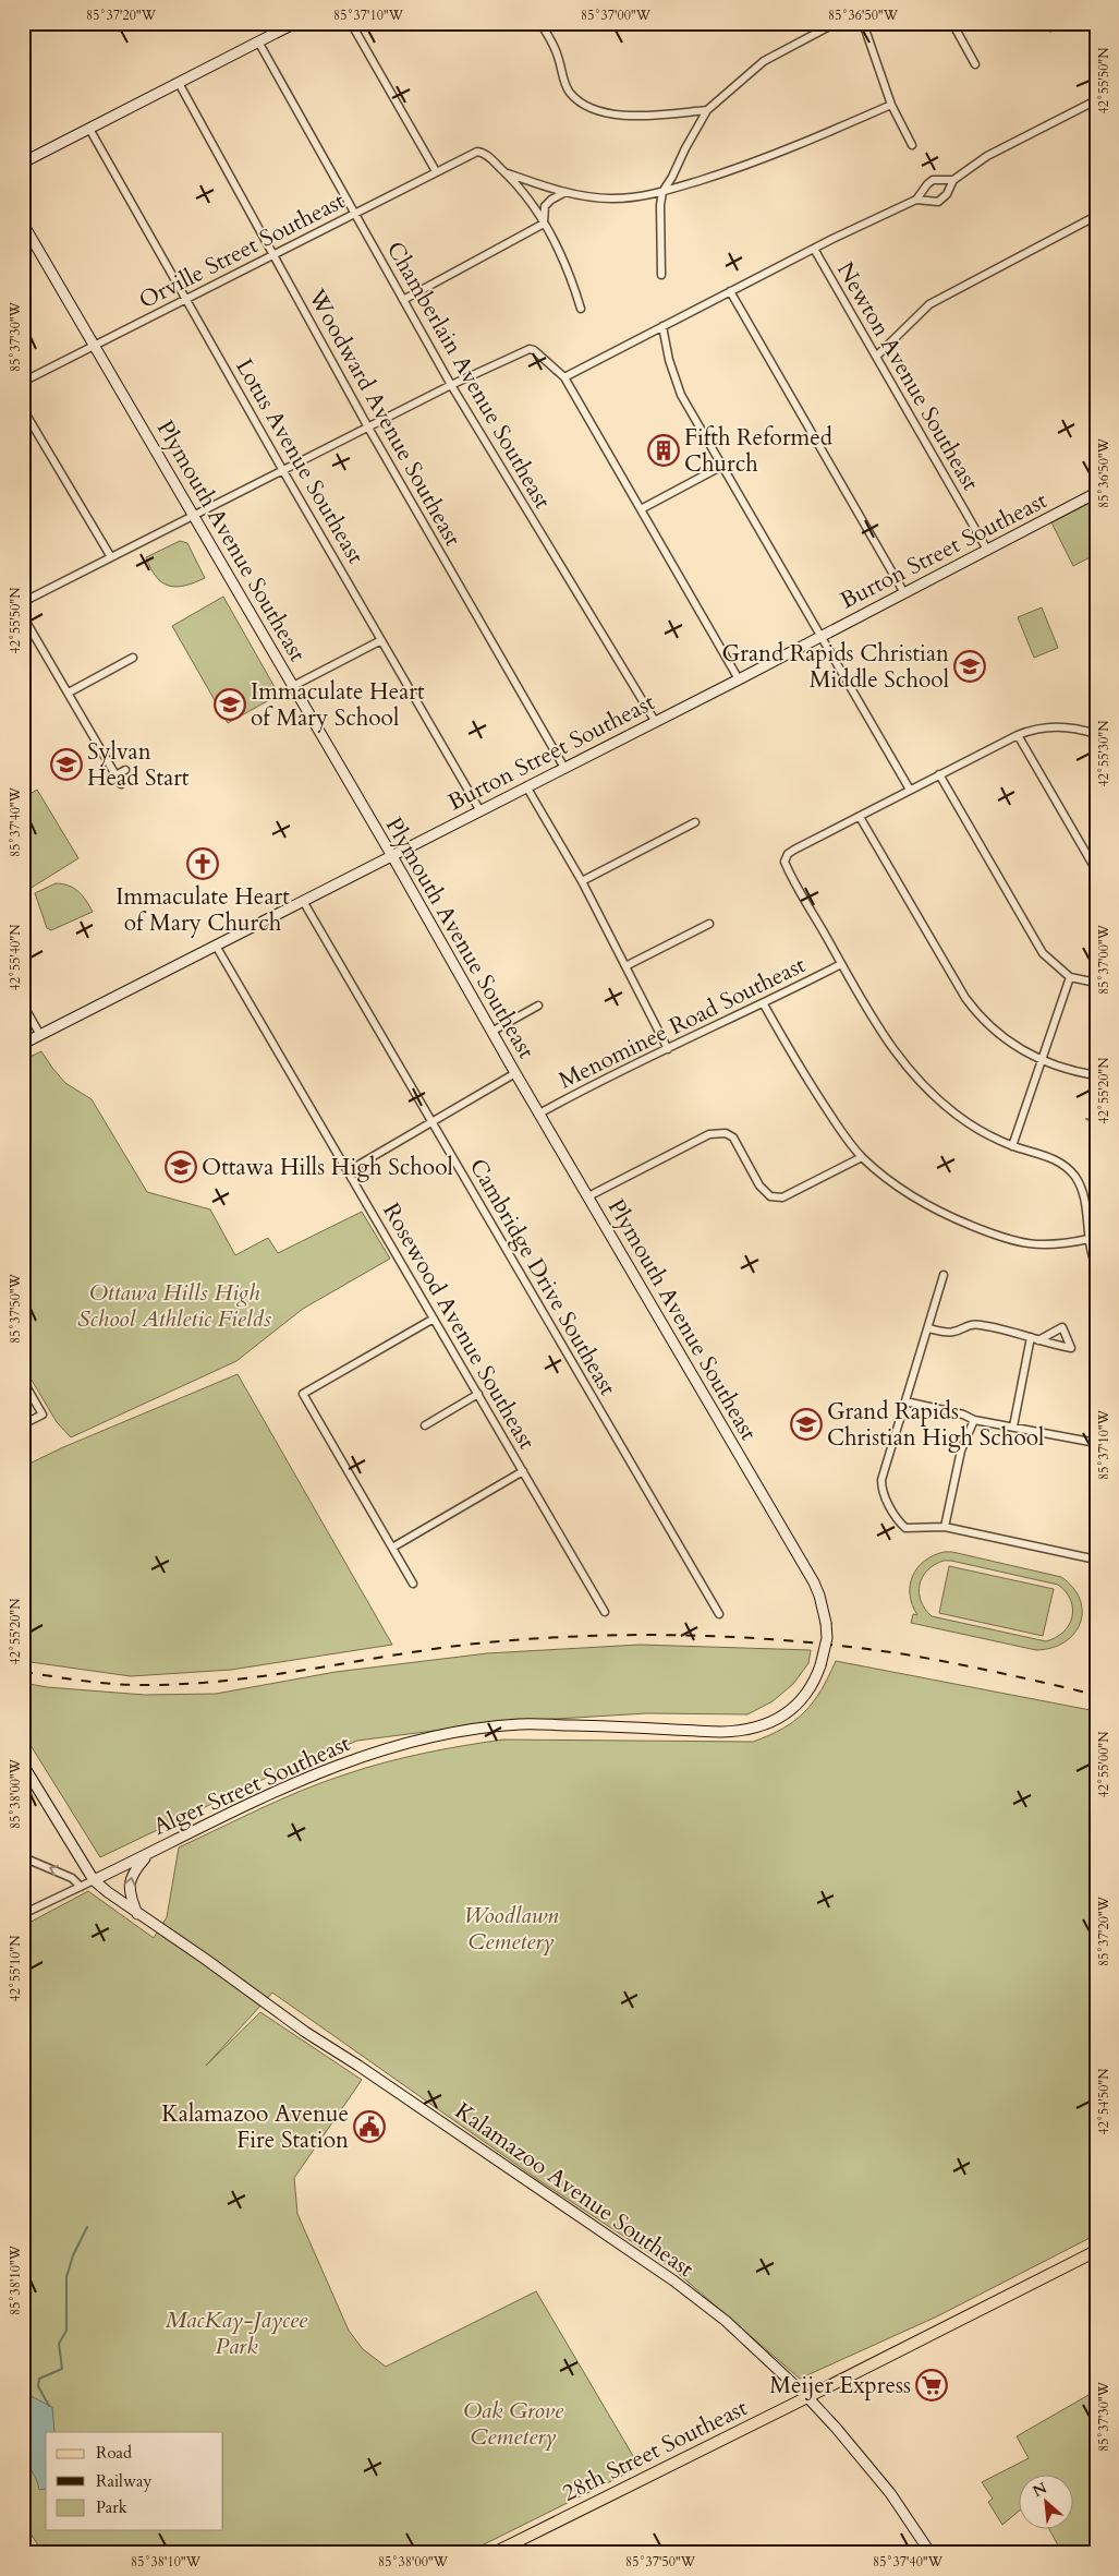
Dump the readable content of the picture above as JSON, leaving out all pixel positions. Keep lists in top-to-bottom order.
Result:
{
  "streets": {
    "main road": [
      "Plymouth Avenue Southeast",
      "Burton Street Southeast",
      "Alger Street Southeast",
      "Kalamazoo Avenue Southeast",
      "28th Street Southeast"
    ],
    "street": [
      "Orville Street Southeast",
      "Chamberlain Avenue Southeast",
      "Newton Avenue Southeast",
      "Woodward Avenue Southeast",
      "Lotus Avenue Southeast",
      "Menominee Road Southeast",
      "Cambridge Drive Southeast",
      "Rosewood Avenue Southeast"
    ]
  },
  "crossings": [
    ["Orville Street Southeast", "Chamberlain Avenue Southeast"],
    ["Orville Street Southeast", "Woodward Avenue Southeast"],
    ["Orville Street Southeast", "Lotus Avenue Southeast"],
    ["Orville Street Southeast", "Plymouth Avenue Southeast"],
    ["Chamberlain Avenue Southeast", "Burton Street Southeast"],
    ["Newton Avenue Southeast", "Burton Street Southeast"],
    ["Woodward Avenue Southeast", "Burton Street Southeast"],
    ["Lotus Avenue Southeast", "Burton Street Southeast"],
    ["Plymouth Avenue Southeast", "Burton Street Southeast"],
    ["Plymouth Avenue Southeast", "Menominee Road Southeast"],
    ["Plymouth Avenue Southeast", "Alger Street Southeast"],
    ["Burton Street Southeast", "Cambridge Drive Southeast"],
    ["Burton Street Southeast", "Rosewood Avenue Southeast"],
    ["Alger Street Southeast", "Kalamazoo Avenue Southeast"],
    ["Kalamazoo Avenue Southeast", "28th Street Southeast"]
  ],
  "parks": [
    "Ottawa Hills High School Athletic Fields",
    "Woodlawn Cemetery",
    "MacKay-Jaycee Park",
    "Oak Grove Cemetery"
  ],
  "places": {
    "building": ["Fifth Reformed Church"],
    "school or university": [
      "Grand Rapids Christian Middle School",
      "Immaculate Heart of Mary School",
      "Sylvan Head Start",
      "Ottawa Hills High School",
      "Grand Rapids Christian High School"
    ],
    "church": ["Immaculate Heart of Mary Church"],
    "public building": ["Kalamazoo Avenue Fire Station"],
    "supermarket": ["Meijer Express"]
  },
  "legend": ["Road", "Railway", "Park"],
  "north": "top left",
  "coordinates": [
    "85°37'20\"W",
    "85°37'10\"W",
    "85°37'00\"W",
    "85°36'50\"W",
    "42°55'50\"N",
    "85°37'30\"W",
    "42°55'30\"N",
    "85°37'40\"W",
    "42°55'40\"N",
    "42°55'20\"N",
    "85°37'50\"W",
    "42°55'00\"N",
    "85°38'00\"W",
    "42°55'10\"N",
    "42°54'50\"N",
    "85°38'10\"W"
  ]
}
